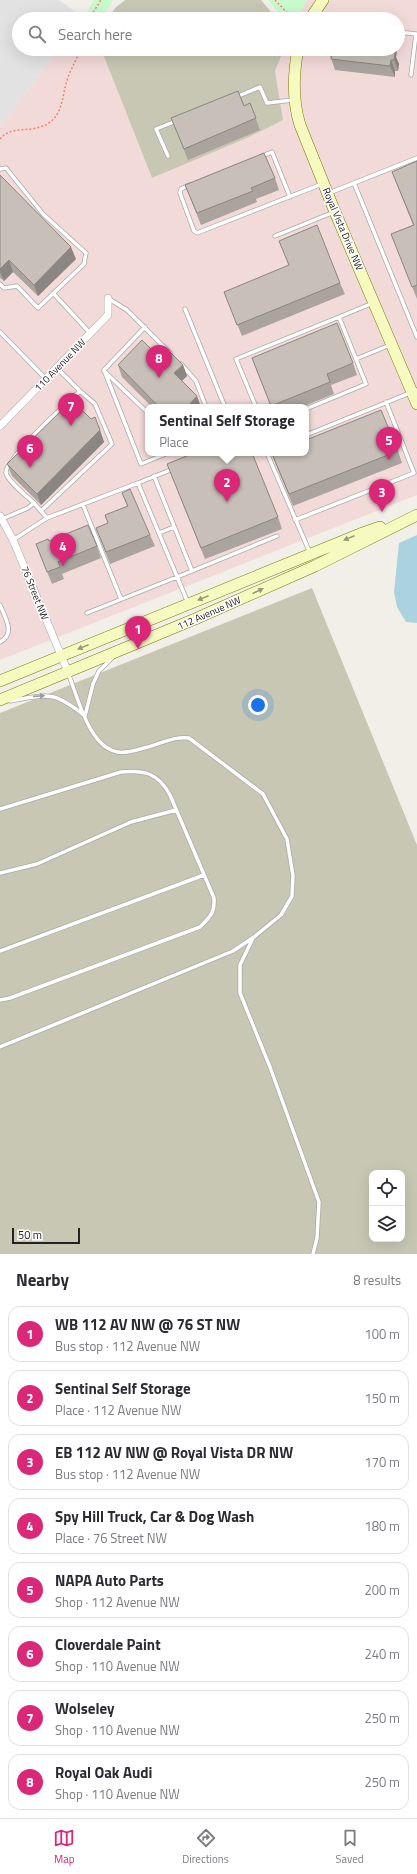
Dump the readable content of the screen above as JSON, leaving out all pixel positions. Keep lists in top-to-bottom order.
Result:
{
  "streets": {
    "street": [
      "Royal Vista Drive NW",
      "110 Avenue NW",
      "76 Street NW",
      "112 Avenue NW"
    ]
  },
  "crossings": [
    ["76 Street NW", "112 Avenue NW"]
  ],
  "scale_bar": "50 m",
  "page": {
    "search": "Search here",
    "pins": [
      "8",
      "7",
      "5",
      "6",
      "2",
      "3",
      "4",
      "1"
    ],
    "popup": ["Sentinal Self Storage", "Place"],
    "scale": "50 m",
    "heading": ["Nearby", "8 results"],
    "list": [
      {
        "mark": "1",
        "name": "WB 112 AV NW @ 76 ST NW",
        "note": "Bus stop · 112 Avenue NW",
        "value": "100 m"
      },
      {
        "mark": "2",
        "name": "Sentinal Self Storage",
        "note": "Place · 112 Avenue NW",
        "value": "150 m"
      },
      {
        "mark": "3",
        "name": "EB 112 AV NW @ Royal Vista DR NW",
        "note": "Bus stop · 112 Avenue NW",
        "value": "170 m"
      },
      {
        "mark": "4",
        "name": "Spy Hill Truck, Car & Dog Wash",
        "note": "Place · 76 Street NW",
        "value": "180 m"
      },
      {
        "mark": "5",
        "name": "NAPA Auto Parts",
        "note": "Shop · 112 Avenue NW",
        "value": "200 m"
      },
      {
        "mark": "6",
        "name": "Cloverdale Paint",
        "note": "Shop · 110 Avenue NW",
        "value": "240 m"
      },
      {
        "mark": "7",
        "name": "Wolseley",
        "note": "Shop · 110 Avenue NW",
        "value": "250 m"
      },
      {
        "mark": "8",
        "name": "Royal Oak Audi",
        "note": "Shop · 110 Avenue NW",
        "value": "250 m"
      }
    ],
    "nav": ["Map", "Directions", "Saved"]
  }
}
